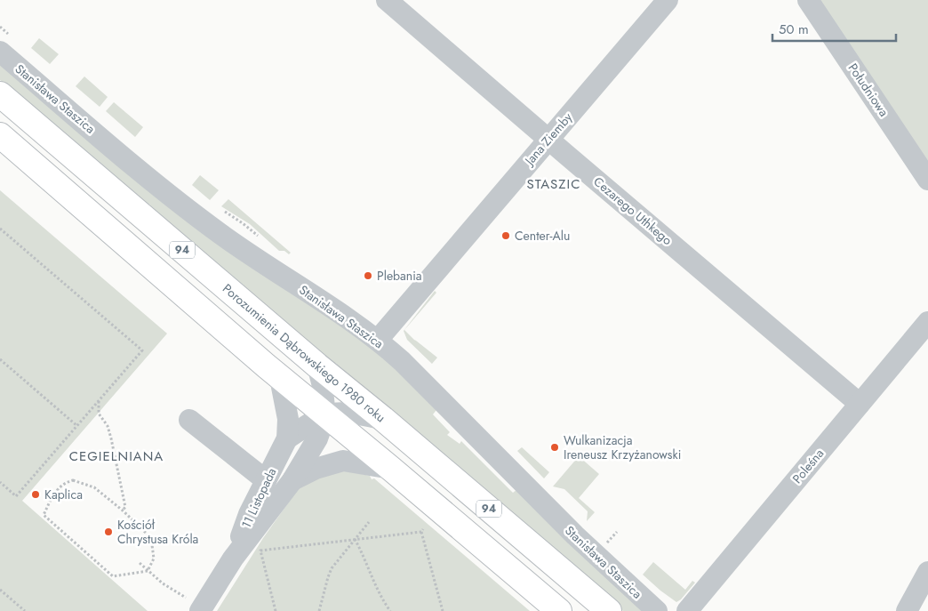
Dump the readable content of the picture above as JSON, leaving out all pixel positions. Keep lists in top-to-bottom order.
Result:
{
  "streets": {
    "main road": ["94", "Porozumienia Dąbrowskiego 1980 roku"],
    "street": [
      "Południowa",
      "Stanisława Staszica",
      "Jana Ziemby",
      "Cezarego Uthkego",
      "Poleśna",
      "11 Listopada"
    ]
  },
  "crossings": [
    ["Stanisława Staszica", "Jana Ziemby"],
    ["Jana Ziemby", "Cezarego Uthkego"],
    ["Cezarego Uthkego", "Poleśna"]
  ],
  "districts": ["STASZIC", "CEGIELNIANA"],
  "places": [
    "Center-Alu",
    "Plebania",
    "Wulkanizacja Ireneusz Krzyżanowski",
    "Kaplica",
    "Kościół Chrystusa Króla"
  ],
  "scale_bar": "50 m"
}
